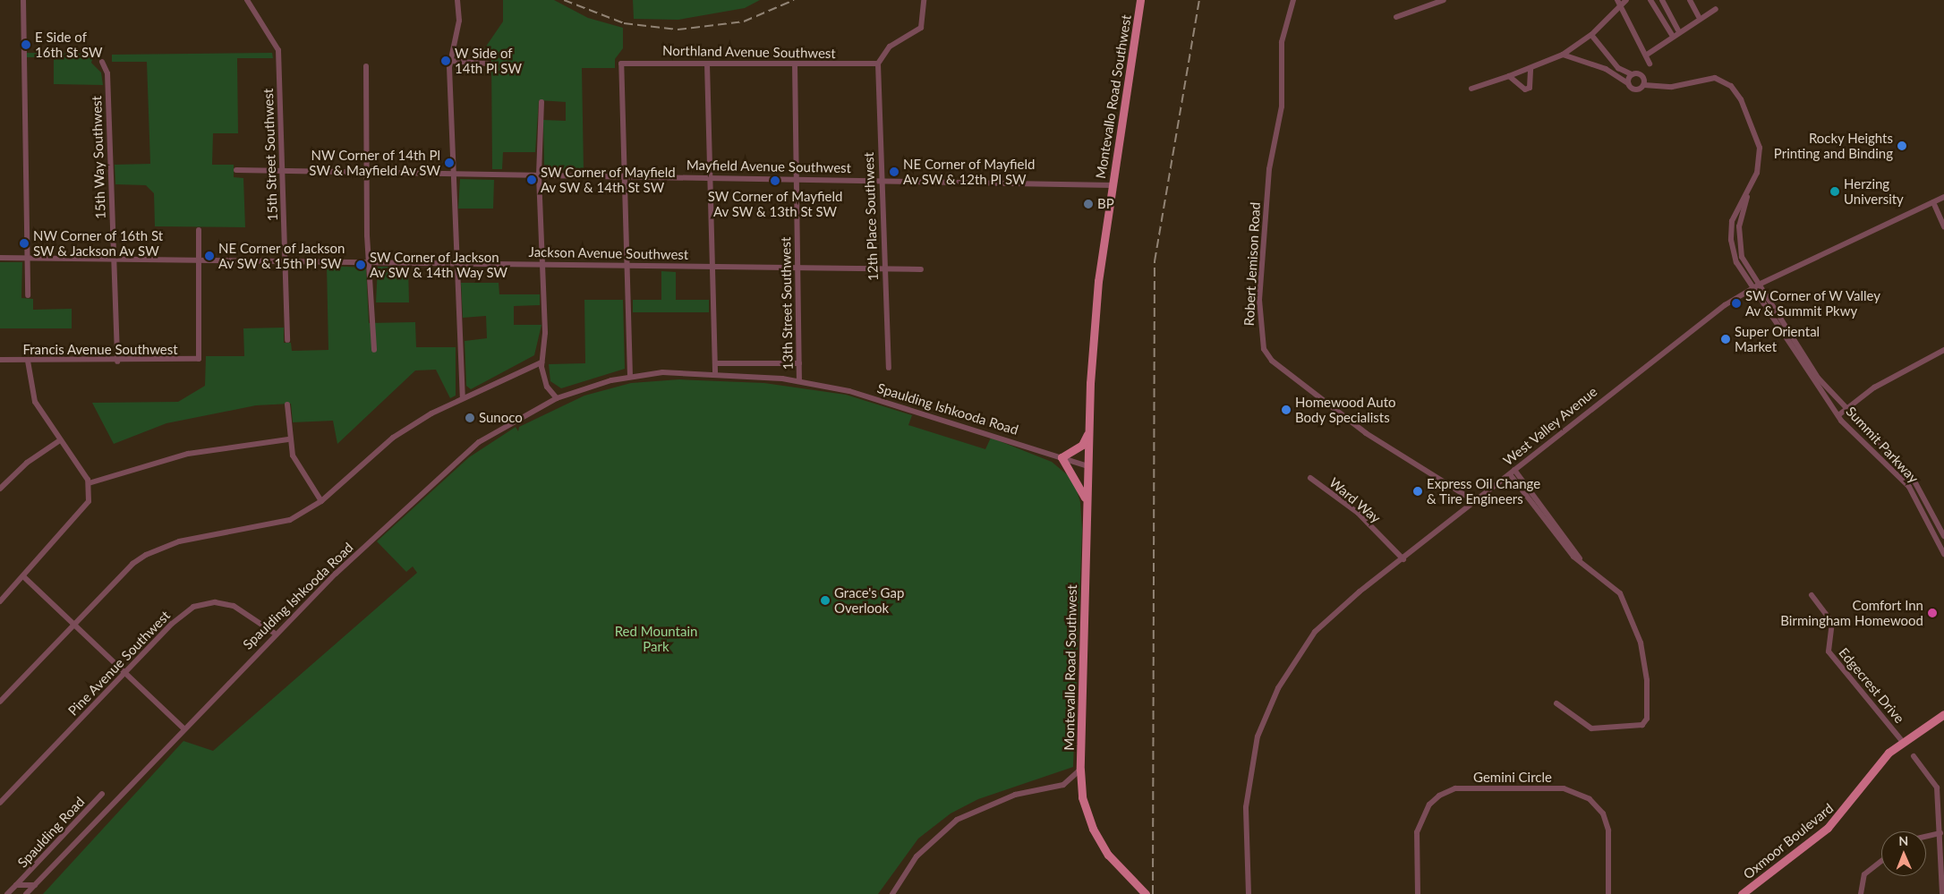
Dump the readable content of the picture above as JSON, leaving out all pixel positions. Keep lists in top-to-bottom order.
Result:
{
  "streets": {
    "main road": ["Montevallo Road Southwest", "Oxmoor Boulevard"],
    "street": [
      "Northland Avenue Southwest",
      "15th Street Southwest",
      "15th Way Southwest",
      "Mayfield Avenue Southwest",
      "12th Place Southwest",
      "Jackson Avenue Southwest",
      "Robert Jemison Road",
      "13th Street Southwest",
      "Francis Avenue Southwest",
      "Spaulding Ishkooda Road",
      "West Valley Avenue",
      "Summit Parkway",
      "Ward Way",
      "Pine Avenue Southwest",
      "Edgecrest Drive",
      "Gemini Circle",
      "Spaulding Road"
    ]
  },
  "crossings": [
    ["Northland Avenue Southwest", "Mayfield Avenue Southwest"],
    ["Northland Avenue Southwest", "12th Place Southwest"],
    ["Northland Avenue Southwest", "13th Street Southwest"],
    ["Montevallo Road Southwest", "Mayfield Avenue Southwest"],
    ["Montevallo Road Southwest", "Spaulding Ishkooda Road"],
    ["15th Street Southwest", "Mayfield Avenue Southwest"],
    ["15th Street Southwest", "Jackson Avenue Southwest"],
    ["15th Way Southwest", "Jackson Avenue Southwest"],
    ["15th Way Southwest", "Francis Avenue Southwest"],
    ["Mayfield Avenue Southwest", "12th Place Southwest"],
    ["Mayfield Avenue Southwest", "13th Street Southwest"],
    ["12th Place Southwest", "Jackson Avenue Southwest"],
    ["Jackson Avenue Southwest", "13th Street Southwest"],
    ["Jackson Avenue Southwest", "Francis Avenue Southwest"],
    ["Robert Jemison Road", "West Valley Avenue"],
    ["13th Street Southwest", "Spaulding Ishkooda Road"],
    ["Spaulding Ishkooda Road", "Pine Avenue Southwest"],
    ["Spaulding Ishkooda Road", "Spaulding Road"],
    ["West Valley Avenue", "Summit Parkway"],
    ["West Valley Avenue", "Ward Way"],
    ["Edgecrest Drive", "Oxmoor Boulevard"]
  ],
  "parks": ["Red Mountain Park"],
  "places": [
    "E Side of 16th St SW",
    "W Side of 14th Pl SW",
    "Rocky Heights Printing and Binding",
    "NW Corner of 14th Pl SW & Mayfield Av SW",
    "NE Corner of Mayfield Av SW & 12th Pl SW",
    "SW Corner of Mayfield Av SW & 14th St SW",
    "SW Corner of Mayfield Av SW & 13th St SW",
    "Herzing University",
    "BP",
    "NW Corner of 16th St SW & Jackson Av SW",
    "NE Corner of Jackson Av SW & 15th Pl SW",
    "SW Corner of Jackson Av SW & 14th Way SW",
    "SW Corner of W Valley Av & Summit Pkwy",
    "Super Oriental Market",
    "Homewood Auto Body Specialists",
    "Sunoco",
    "Express Oil Change & Tire Engineers",
    "Grace's Gap Overlook",
    "Comfort Inn Birmingham Homewood"
  ],
  "north": "top"
}
